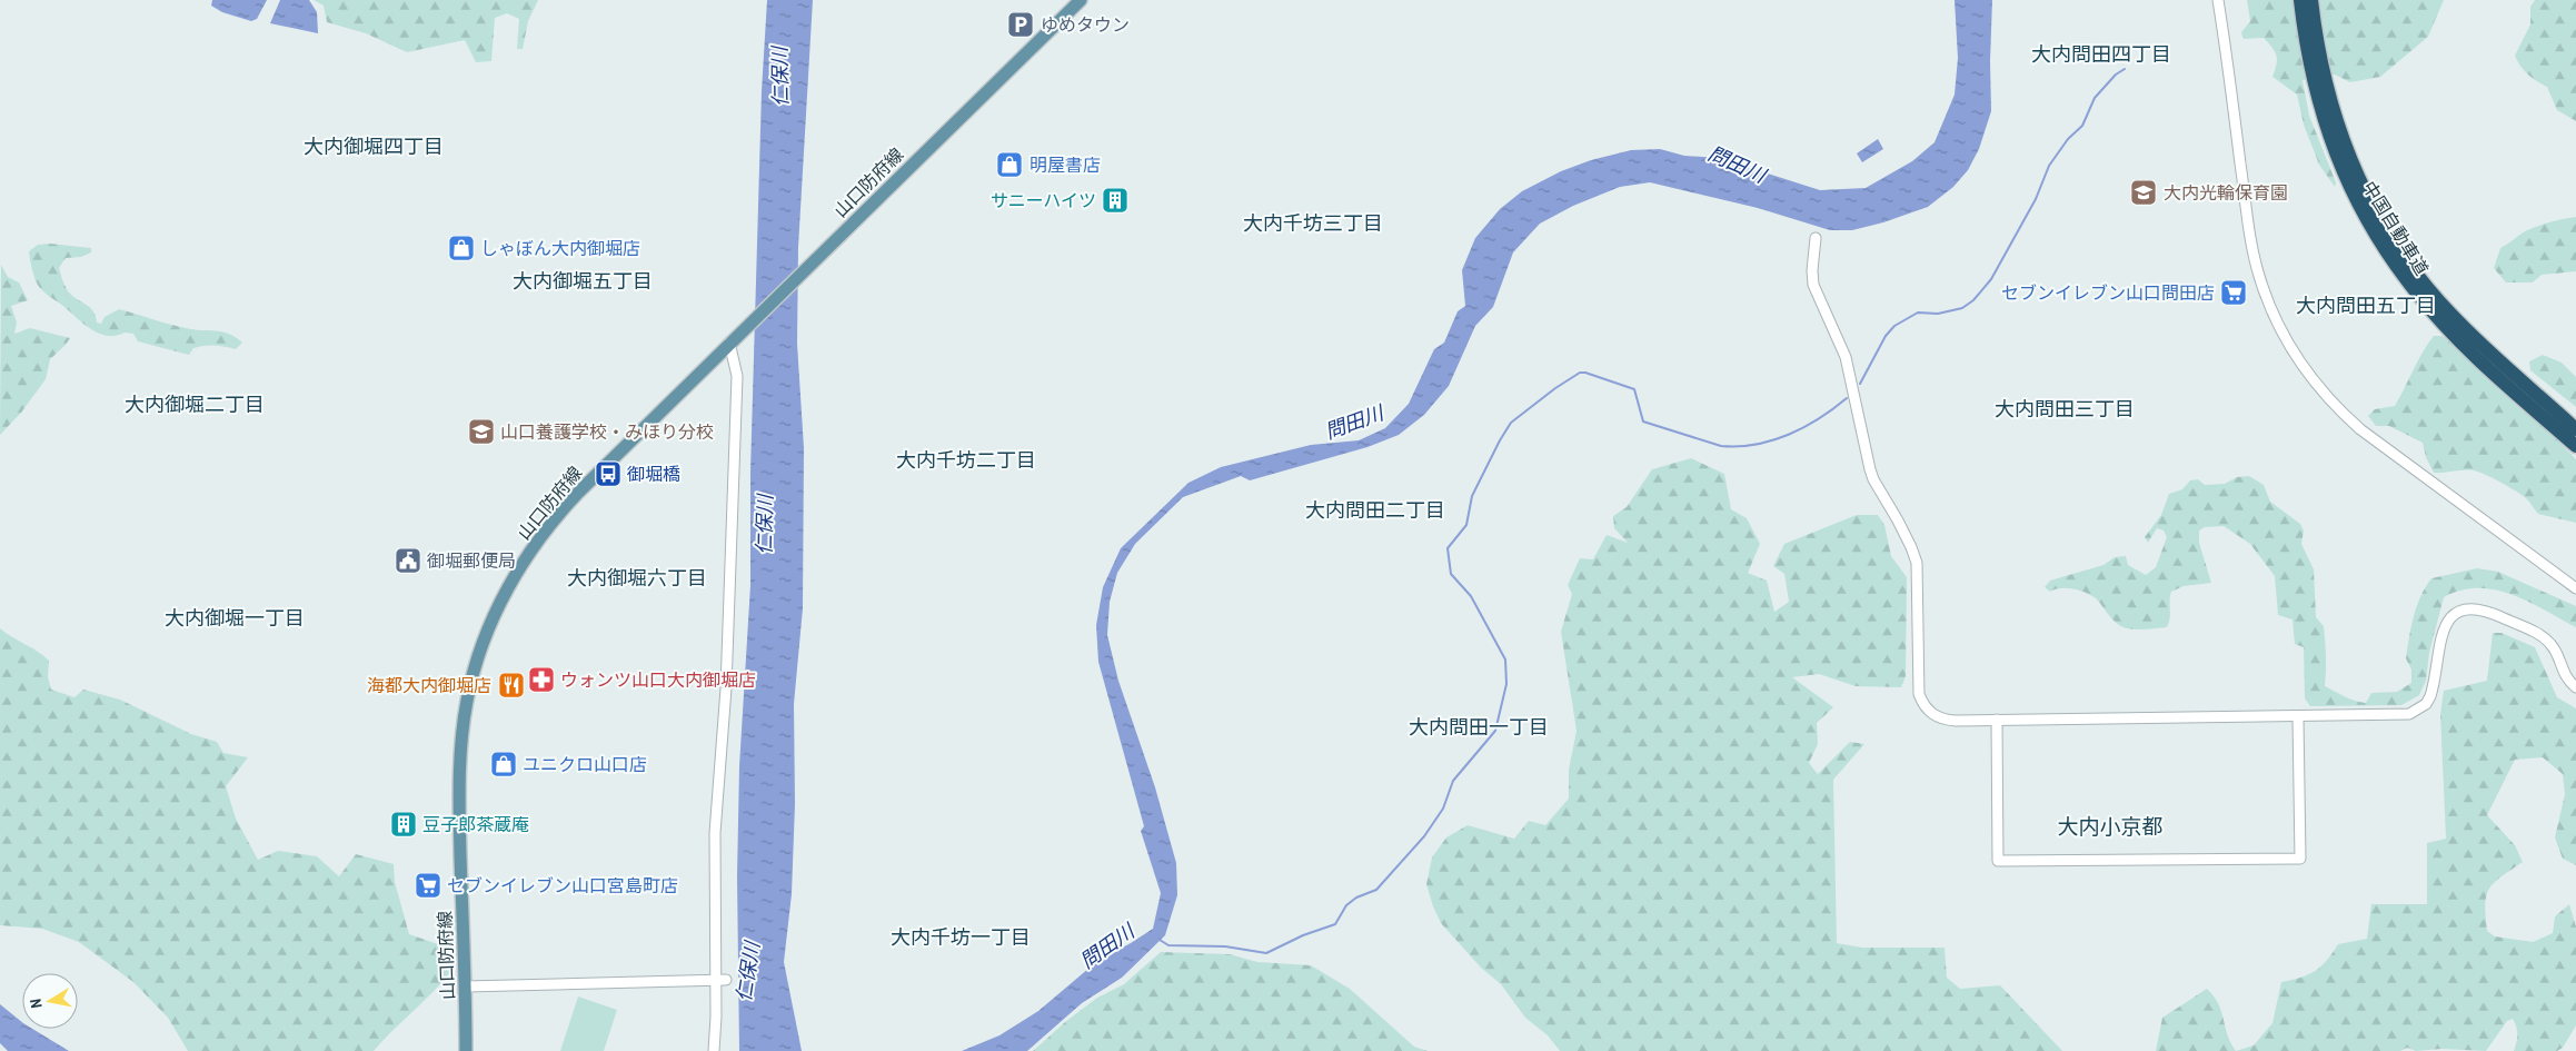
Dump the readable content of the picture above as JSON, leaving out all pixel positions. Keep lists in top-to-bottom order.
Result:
{
  "streets": {
    "highway": ["中国自動車道"],
    "main road": ["山口防府線"]
  },
  "districts": [
    "大内問田四丁目",
    "大内御堀四丁目",
    "大内千坊三丁目",
    "大内御堀五丁目",
    "大内問田五丁目",
    "大内御堀二丁目",
    "大内問田三丁目",
    "大内千坊二丁目",
    "大内問田二丁目",
    "大内御堀六丁目",
    "大内御堀一丁目",
    "大内問田一丁目",
    "大内小京都",
    "大内千坊一丁目"
  ],
  "water": ["仁保川", "問田川"],
  "places": {
    "parking": ["ゆめタウン"],
    "shop": ["明屋書店", "しゃぼん大内御堀店", "ユニクロ山口店"],
    "school or university": ["大内光輪保育園", "山口養護学校・みほり分校"],
    "building": ["サニーハイツ", "豆子郎茶蔵庵"],
    "supermarket": ["セブンイレブン山口問田店", "セブンイレブン山口宮島町店"],
    "bus stop": ["御堀橋"],
    "public building": ["御堀郵便局"],
    "pharmacy": ["ウォンツ山口大内御堀店"],
    "restaurant": ["海都大内御堀店"]
  },
  "north": "left"
}
